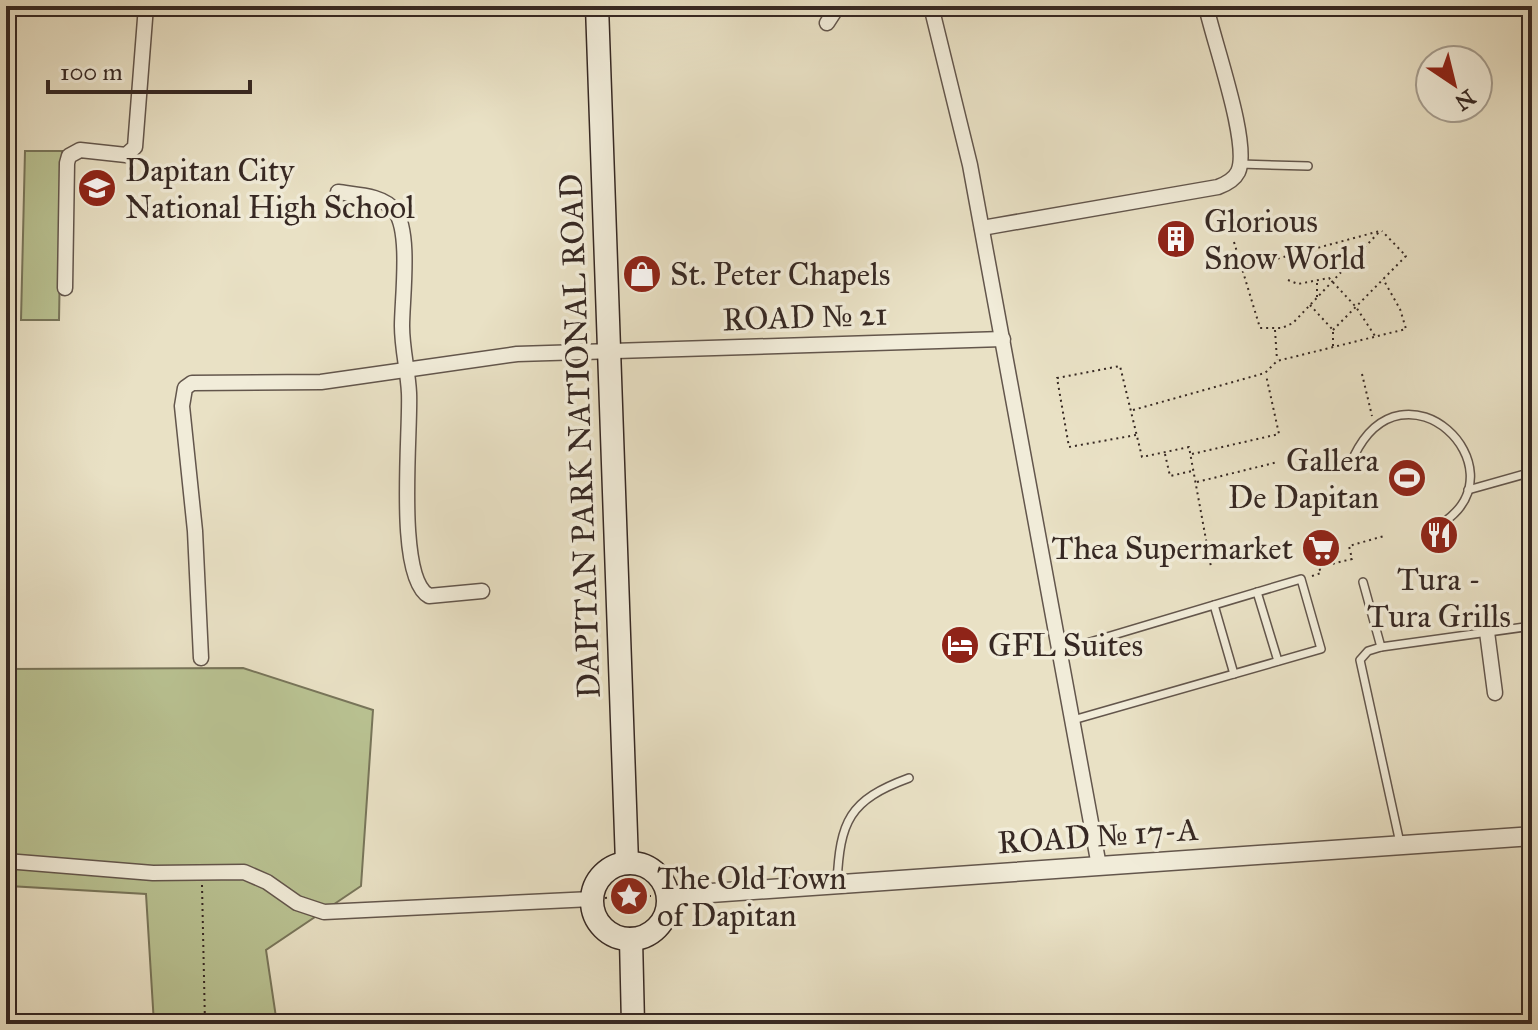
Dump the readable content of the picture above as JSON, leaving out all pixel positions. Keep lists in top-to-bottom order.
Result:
{
  "streets": {
    "main road": ["DAPITAN PARK NATIONAL ROAD"],
    "street": ["ROAD № 21", "ROAD № 17-A"]
  },
  "crossings": [
    ["ROAD № 21", "DAPITAN PARK NATIONAL ROAD"]
  ],
  "places": {
    "school or university": ["Dapitan City National High School"],
    "building": ["Glorious Snow World"],
    "shop": ["St. Peter Chapels"],
    "sports": ["Gallera De Dapitan"],
    "restaurant": ["Tura - Tura Grills"],
    "supermarket": ["Thea Supermarket"],
    "hotel": ["GFL Suites"],
    "place": ["The Old Town of Dapitan"]
  },
  "scale_bar": "100 m",
  "north": "bottom right"
}
